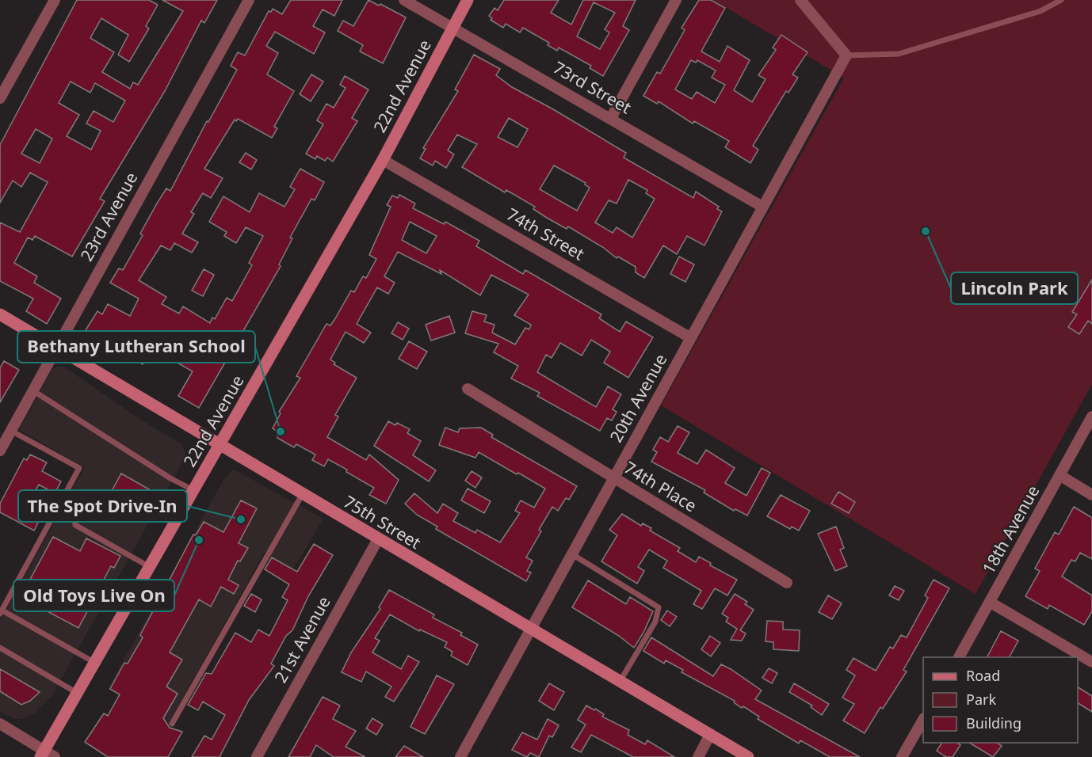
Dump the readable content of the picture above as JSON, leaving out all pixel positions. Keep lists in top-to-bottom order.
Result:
{
  "streets": {
    "street": [
      "22nd Avenue",
      "73rd Street",
      "23rd Avenue",
      "74th Street",
      "20th Avenue",
      "74th Place",
      "75th Street",
      "18th Avenue",
      "21st Avenue"
    ]
  },
  "crossings": [
    ["22nd Avenue", "73rd Street"],
    ["22nd Avenue", "74th Street"],
    ["22nd Avenue", "75th Street"],
    ["73rd Street", "20th Avenue"],
    ["23rd Avenue", "75th Street"],
    ["74th Street", "20th Avenue"],
    ["20th Avenue", "74th Place"],
    ["20th Avenue", "75th Street"],
    ["75th Street", "21st Avenue"]
  ],
  "places": [
    "Lincoln Park",
    "Bethany Lutheran School",
    "The Spot Drive-In",
    "Old Toys Live On"
  ],
  "legend": ["Road", "Park", "Building"]
}
